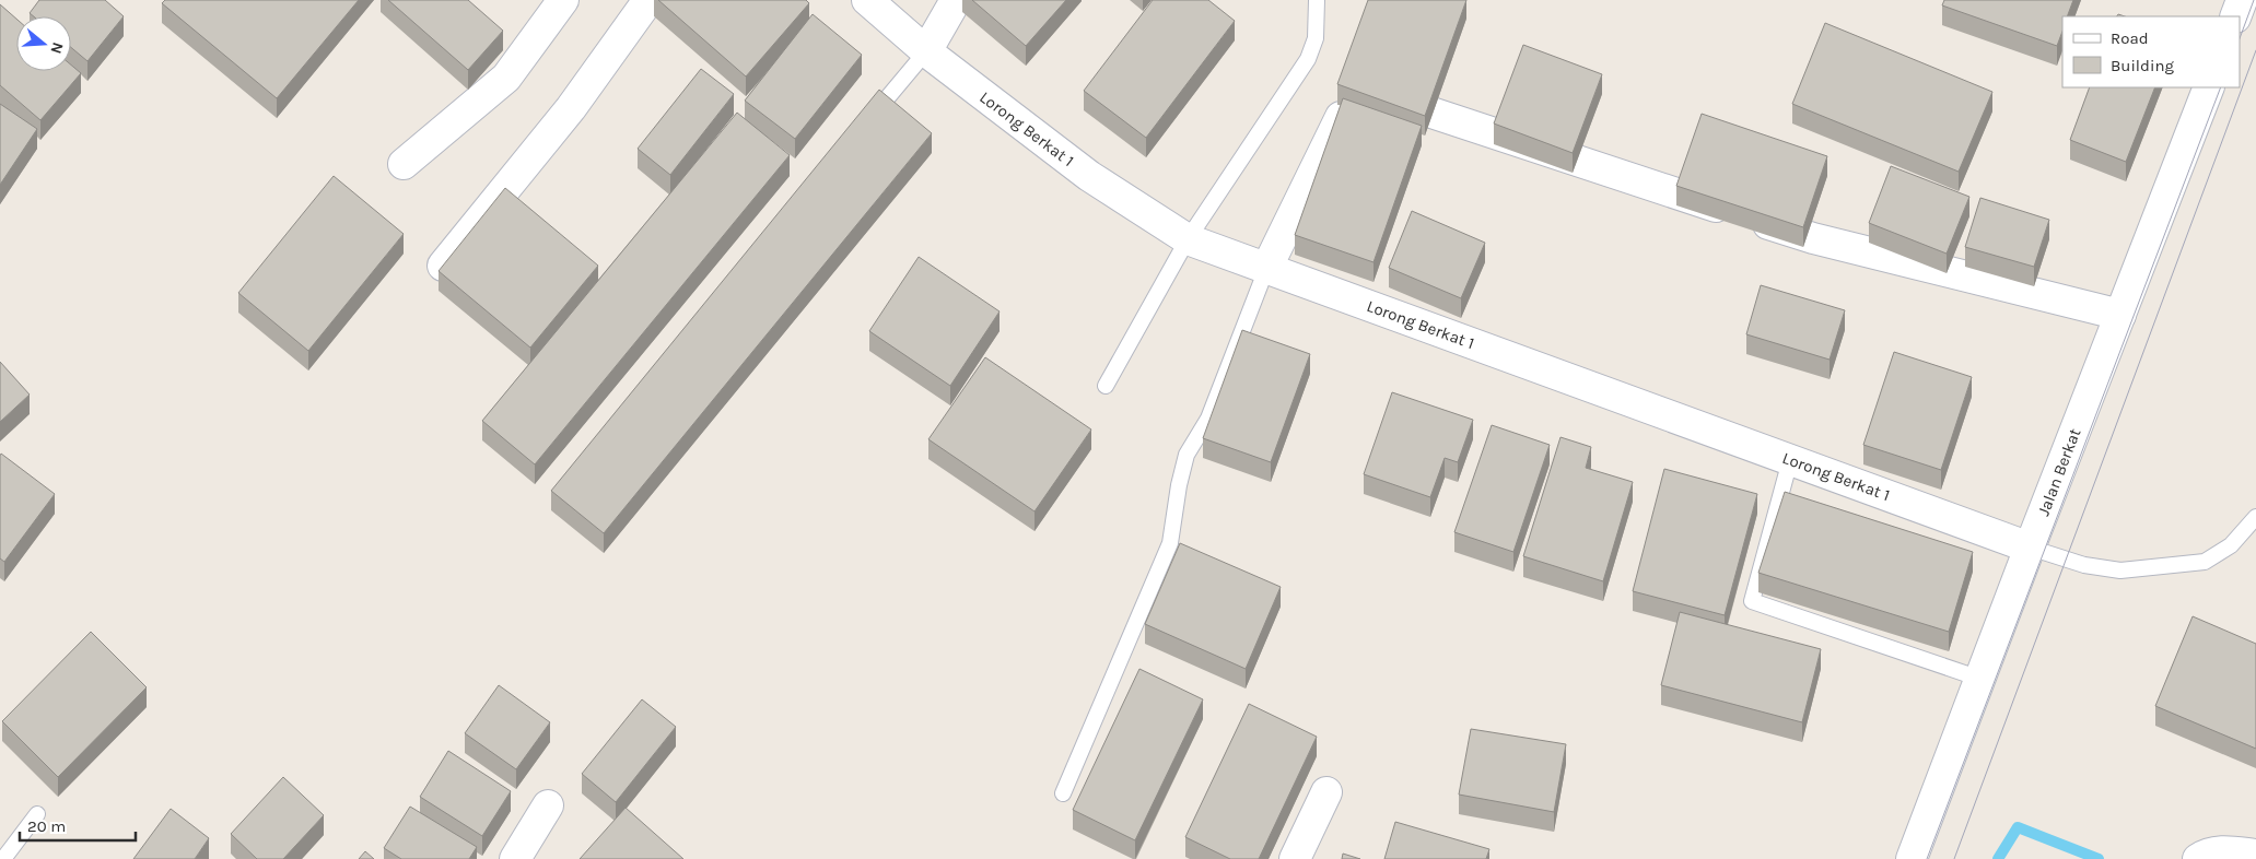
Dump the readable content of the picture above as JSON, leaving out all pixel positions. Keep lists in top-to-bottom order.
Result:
{
  "streets": {
    "street": ["Lorong Berkat 1", "Jalan Berkat"]
  },
  "crossings": [
    ["Lorong Berkat 1", "Jalan Berkat"]
  ],
  "legend": ["Road", "Building"],
  "scale_bar": "20 m",
  "north": "right"
}
